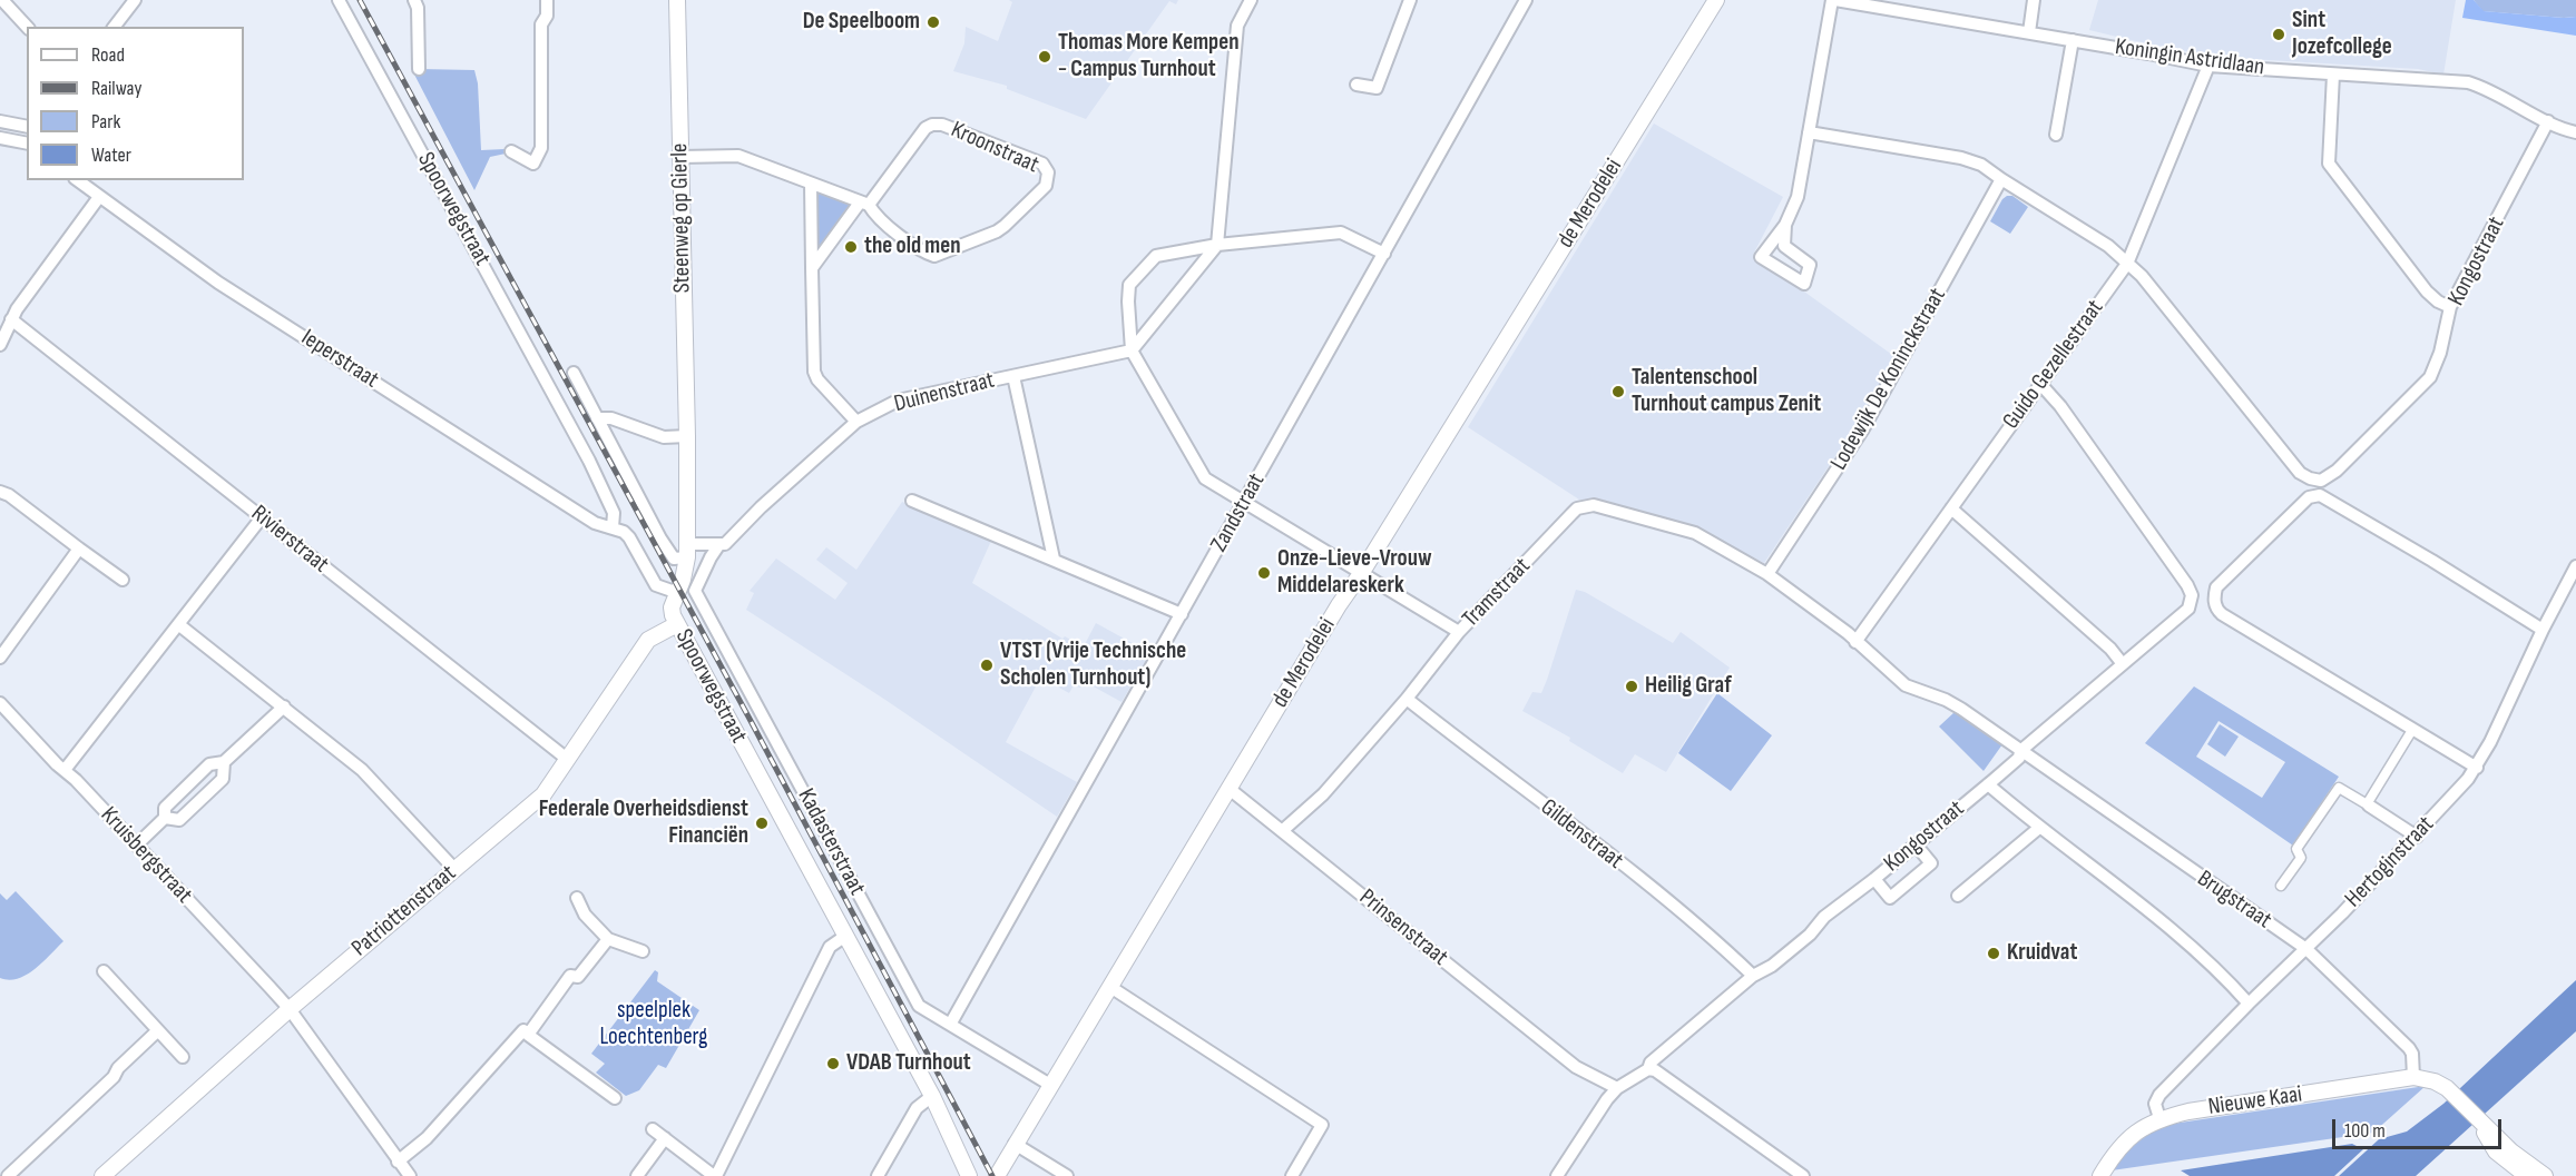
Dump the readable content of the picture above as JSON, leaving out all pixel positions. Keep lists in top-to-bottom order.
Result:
{
  "streets": {
    "street": [
      "Koningin Astridlaan",
      "Kroonstraat",
      "de Merodelei",
      "Spoorwegstraat",
      "Steenweg op Gierle",
      "Kongostraat",
      "Ieperstraat",
      "Guido Gezellestraat",
      "Lodewijk De Koninckstraat",
      "Duinenstraat",
      "Zandstraat",
      "Rivierstraat",
      "Tramstraat",
      "Gildenstraat",
      "Kadasterstraat",
      "Kruisbergstraat",
      "Hertoginstraat",
      "Brugstraat",
      "Patriottenstraat",
      "Prinsenstraat",
      "Nieuwe Kaai"
    ]
  },
  "crossings": [
    ["Koningin Astridlaan", "Kongostraat"],
    ["Koningin Astridlaan", "Guido Gezellestraat"],
    ["de Merodelei", "Kadasterstraat"],
    ["de Merodelei", "Prinsenstraat"],
    ["Spoorwegstraat", "Steenweg op Gierle"],
    ["Spoorwegstraat", "Ieperstraat"],
    ["Spoorwegstraat", "Patriottenstraat"],
    ["Kongostraat", "Guido Gezellestraat"],
    ["Kongostraat", "Gildenstraat"],
    ["Kongostraat", "Brugstraat"],
    ["Kongostraat", "Prinsenstraat"],
    ["Guido Gezellestraat", "Brugstraat"],
    ["Lodewijk De Koninckstraat", "Tramstraat"],
    ["Lodewijk De Koninckstraat", "Brugstraat"],
    ["Duinenstraat", "Kadasterstraat"],
    ["Zandstraat", "Kadasterstraat"],
    ["Rivierstraat", "Patriottenstraat"],
    ["Tramstraat", "Gildenstraat"],
    ["Tramstraat", "Brugstraat"],
    ["Tramstraat", "Prinsenstraat"],
    ["Kruisbergstraat", "Patriottenstraat"],
    ["Hertoginstraat", "Brugstraat"],
    ["Hertoginstraat", "Nieuwe Kaai"],
    ["Brugstraat", "Nieuwe Kaai"]
  ],
  "parks": ["speelplek Loechtenberg"],
  "places": [
    "De Speelboom",
    "Sint Jozefcollege",
    "Thomas More Kempen - Campus Turnhout",
    "the old men",
    "Talentenschool Turnhout campus Zenit",
    "Onze-Lieve-Vrouw Middelareskerk",
    "VTST (Vrije Technische Scholen Turnhout)",
    "Heilig Graf",
    "Federale Overheidsdienst Financiën",
    "Kruidvat",
    "VDAB Turnhout"
  ],
  "legend": [
    "Road",
    "Railway",
    "Park",
    "Water"
  ],
  "scale_bar": "100 m"
}
